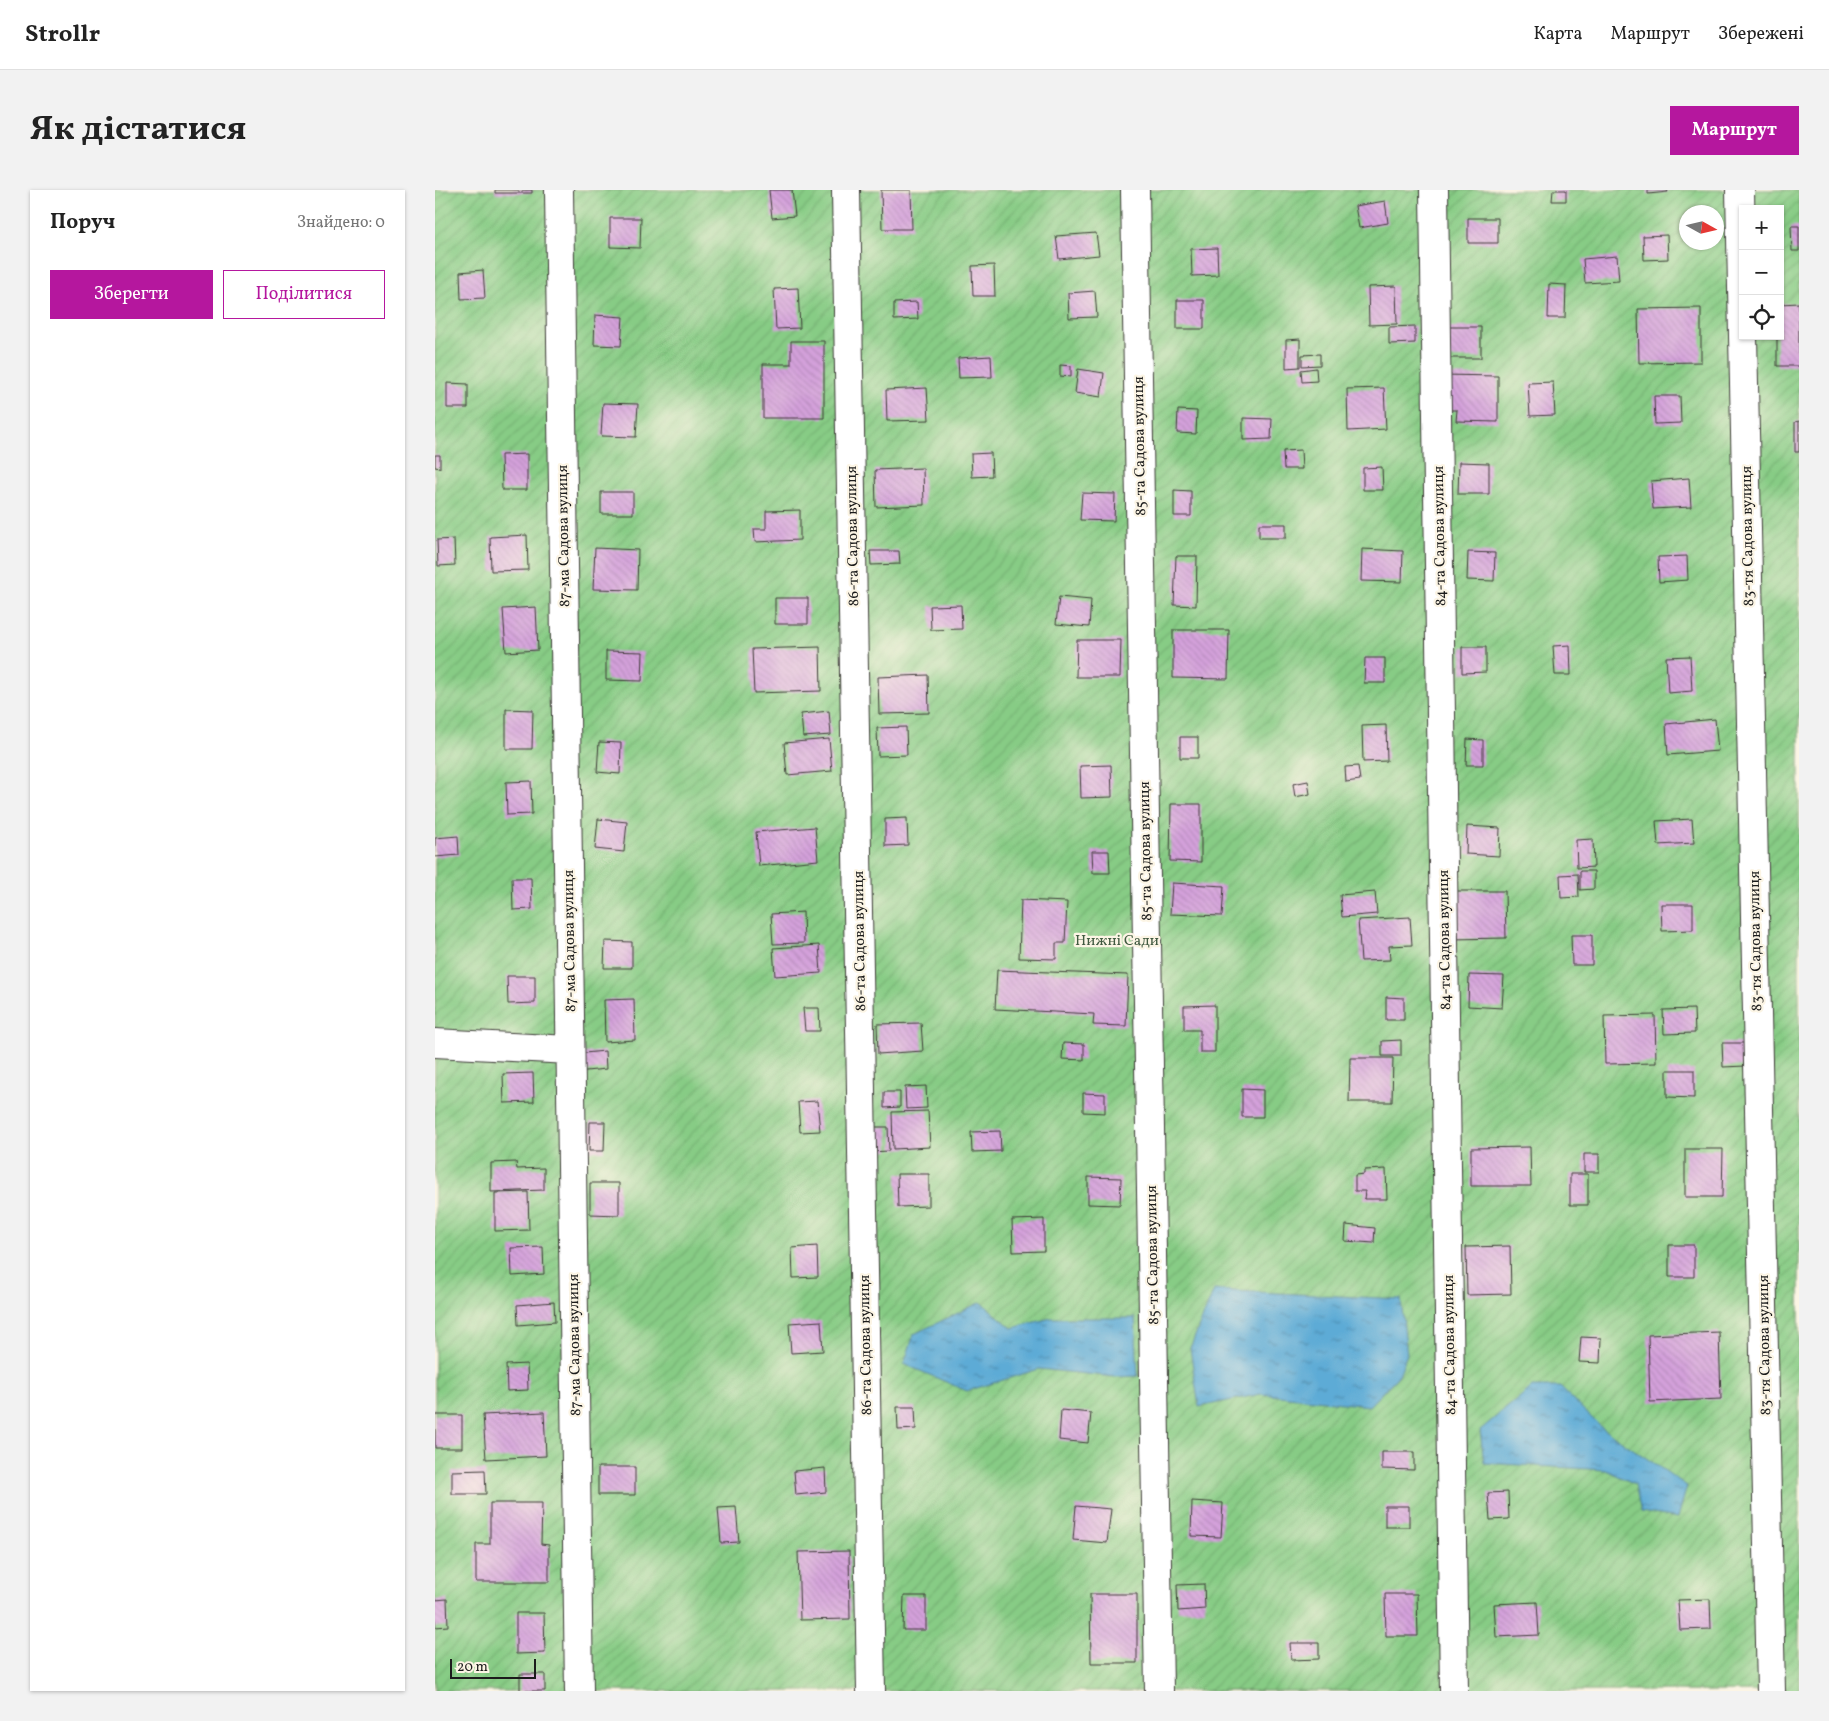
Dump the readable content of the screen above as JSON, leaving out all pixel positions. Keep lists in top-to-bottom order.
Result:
{
  "streets": {
    "street": [
      "85-та Садова вулиця",
      "87-ма Садова вулиця",
      "86-та Садова вулиця",
      "84-та Садова вулиця",
      "83-тя Садова вулиця"
    ]
  },
  "parks": ["Нижні Сади"],
  "scale_bar": "20 m",
  "north": "right",
  "page": {
    "header": "Strollr",
    "nav": ["Карта", "Маршрут", "Збережені"],
    "title": "Як дістатися",
    "buttons": [
      "Маршрут",
      ["Зберегти", "Поділитися"]
    ],
    "heading": ["Поруч", "Знайдено: 0"],
    "map_buttons": ["+", "−"],
    "scale": "20 m"
  }
}
